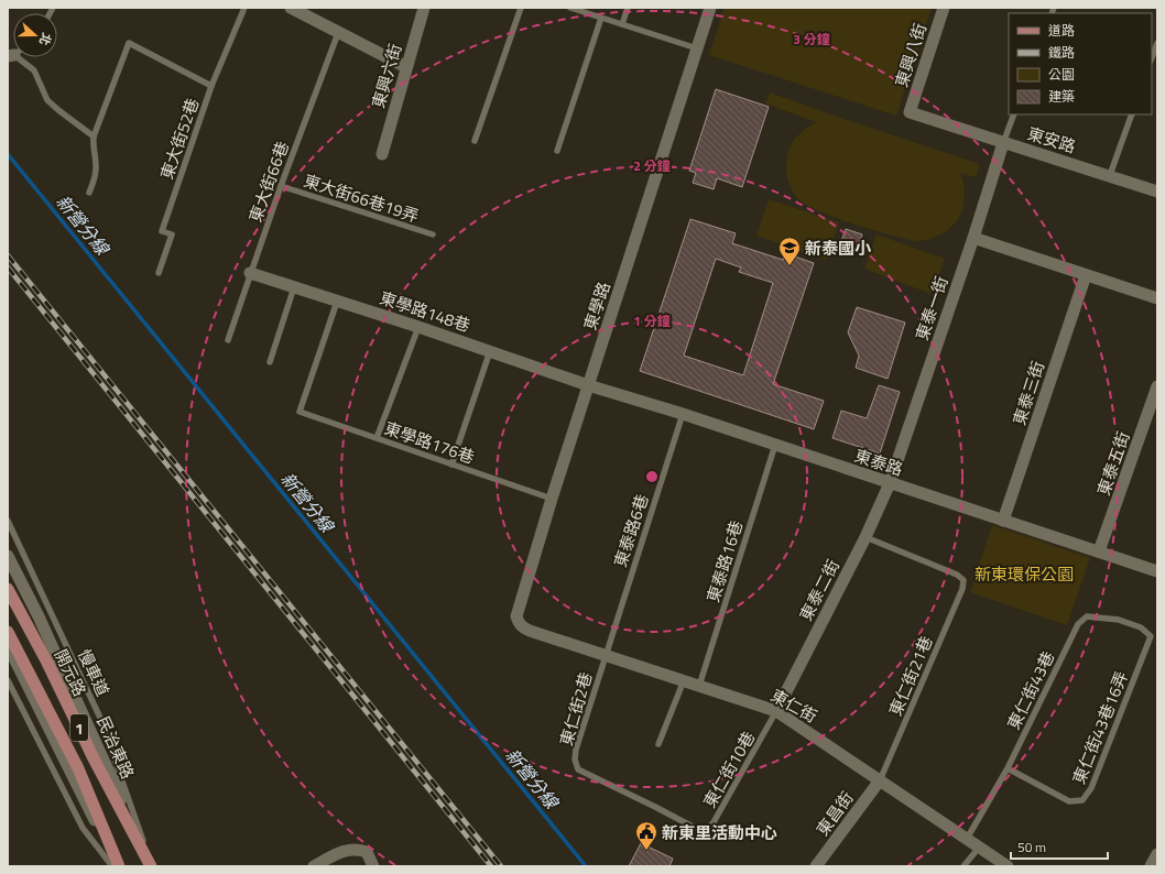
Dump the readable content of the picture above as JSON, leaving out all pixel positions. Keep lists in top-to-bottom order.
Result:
{
  "streets": {
    "main road": ["開元路", "1"],
    "street": [
      "東興八街",
      "東興六街",
      "東安路",
      "東學路",
      "東泰一街",
      "東學路148巷",
      "東泰三街",
      "東泰路",
      "東泰五街",
      "東泰二街",
      "東仁街",
      "民治東路",
      "東昌街"
    ],
    "lane": [
      "東大街52巷",
      "東大街66巷",
      "東大街66巷19弄",
      "東學路176巷",
      "東泰路6巷",
      "東泰路16巷",
      "慢車道",
      "東仁街21巷",
      "東仁街43巷",
      "東仁街2巷",
      "東仁街43巷16弄",
      "東仁街10巷"
    ]
  },
  "crossings": [
    ["東興八街", "東安路"],
    ["東安路", "東泰一街"],
    ["東大街66巷", "東大街66巷19弄"],
    ["東大街66巷", "東學路148巷"],
    ["東學路", "東學路148巷"],
    ["東學路", "東學路176巷"],
    ["東學路", "東泰路"],
    ["東學路", "東仁街"],
    ["東泰一街", "東泰路"],
    ["東泰一街", "東泰二街"],
    ["東學路148巷", "東學路176巷"],
    ["東學路148巷", "東泰路"],
    ["東泰三街", "東泰路"],
    ["東泰路", "東泰五街"],
    ["東泰路", "東泰路6巷"],
    ["東泰路", "東泰路16巷"],
    ["東泰路", "東泰二街"],
    ["東泰路6巷", "東仁街"],
    ["東泰路6巷", "東仁街2巷"],
    ["東泰路16巷", "東仁街"],
    ["東泰二街", "東仁街21巷"],
    ["東泰二街", "東仁街"],
    ["東泰二街", "東仁街10巷"],
    ["開元路", "慢車道"],
    ["開元路", "民治東路"],
    ["慢車道", "民治東路"],
    ["東仁街21巷", "東仁街"],
    ["東仁街21巷", "東昌街"],
    ["東仁街43巷", "東仁街"],
    ["東仁街43巷", "東仁街43巷16弄"],
    ["東仁街", "東仁街2巷"],
    ["東仁街", "東仁街10巷"],
    ["東仁街", "東昌街"],
    ["東仁街2巷", "東仁街10巷"]
  ],
  "water": ["新營分線"],
  "parks": ["新東環保公園"],
  "places": {
    "school or university": ["新泰國小"],
    "public building": ["新東里活動中心"]
  },
  "legend": [
    "道路",
    "鐵路",
    "公園",
    "建築"
  ],
  "scale_bar": "50 m",
  "north": "right",
  "rings": ["3 分鐘", "2 分鐘", "1 分鐘"]
}
